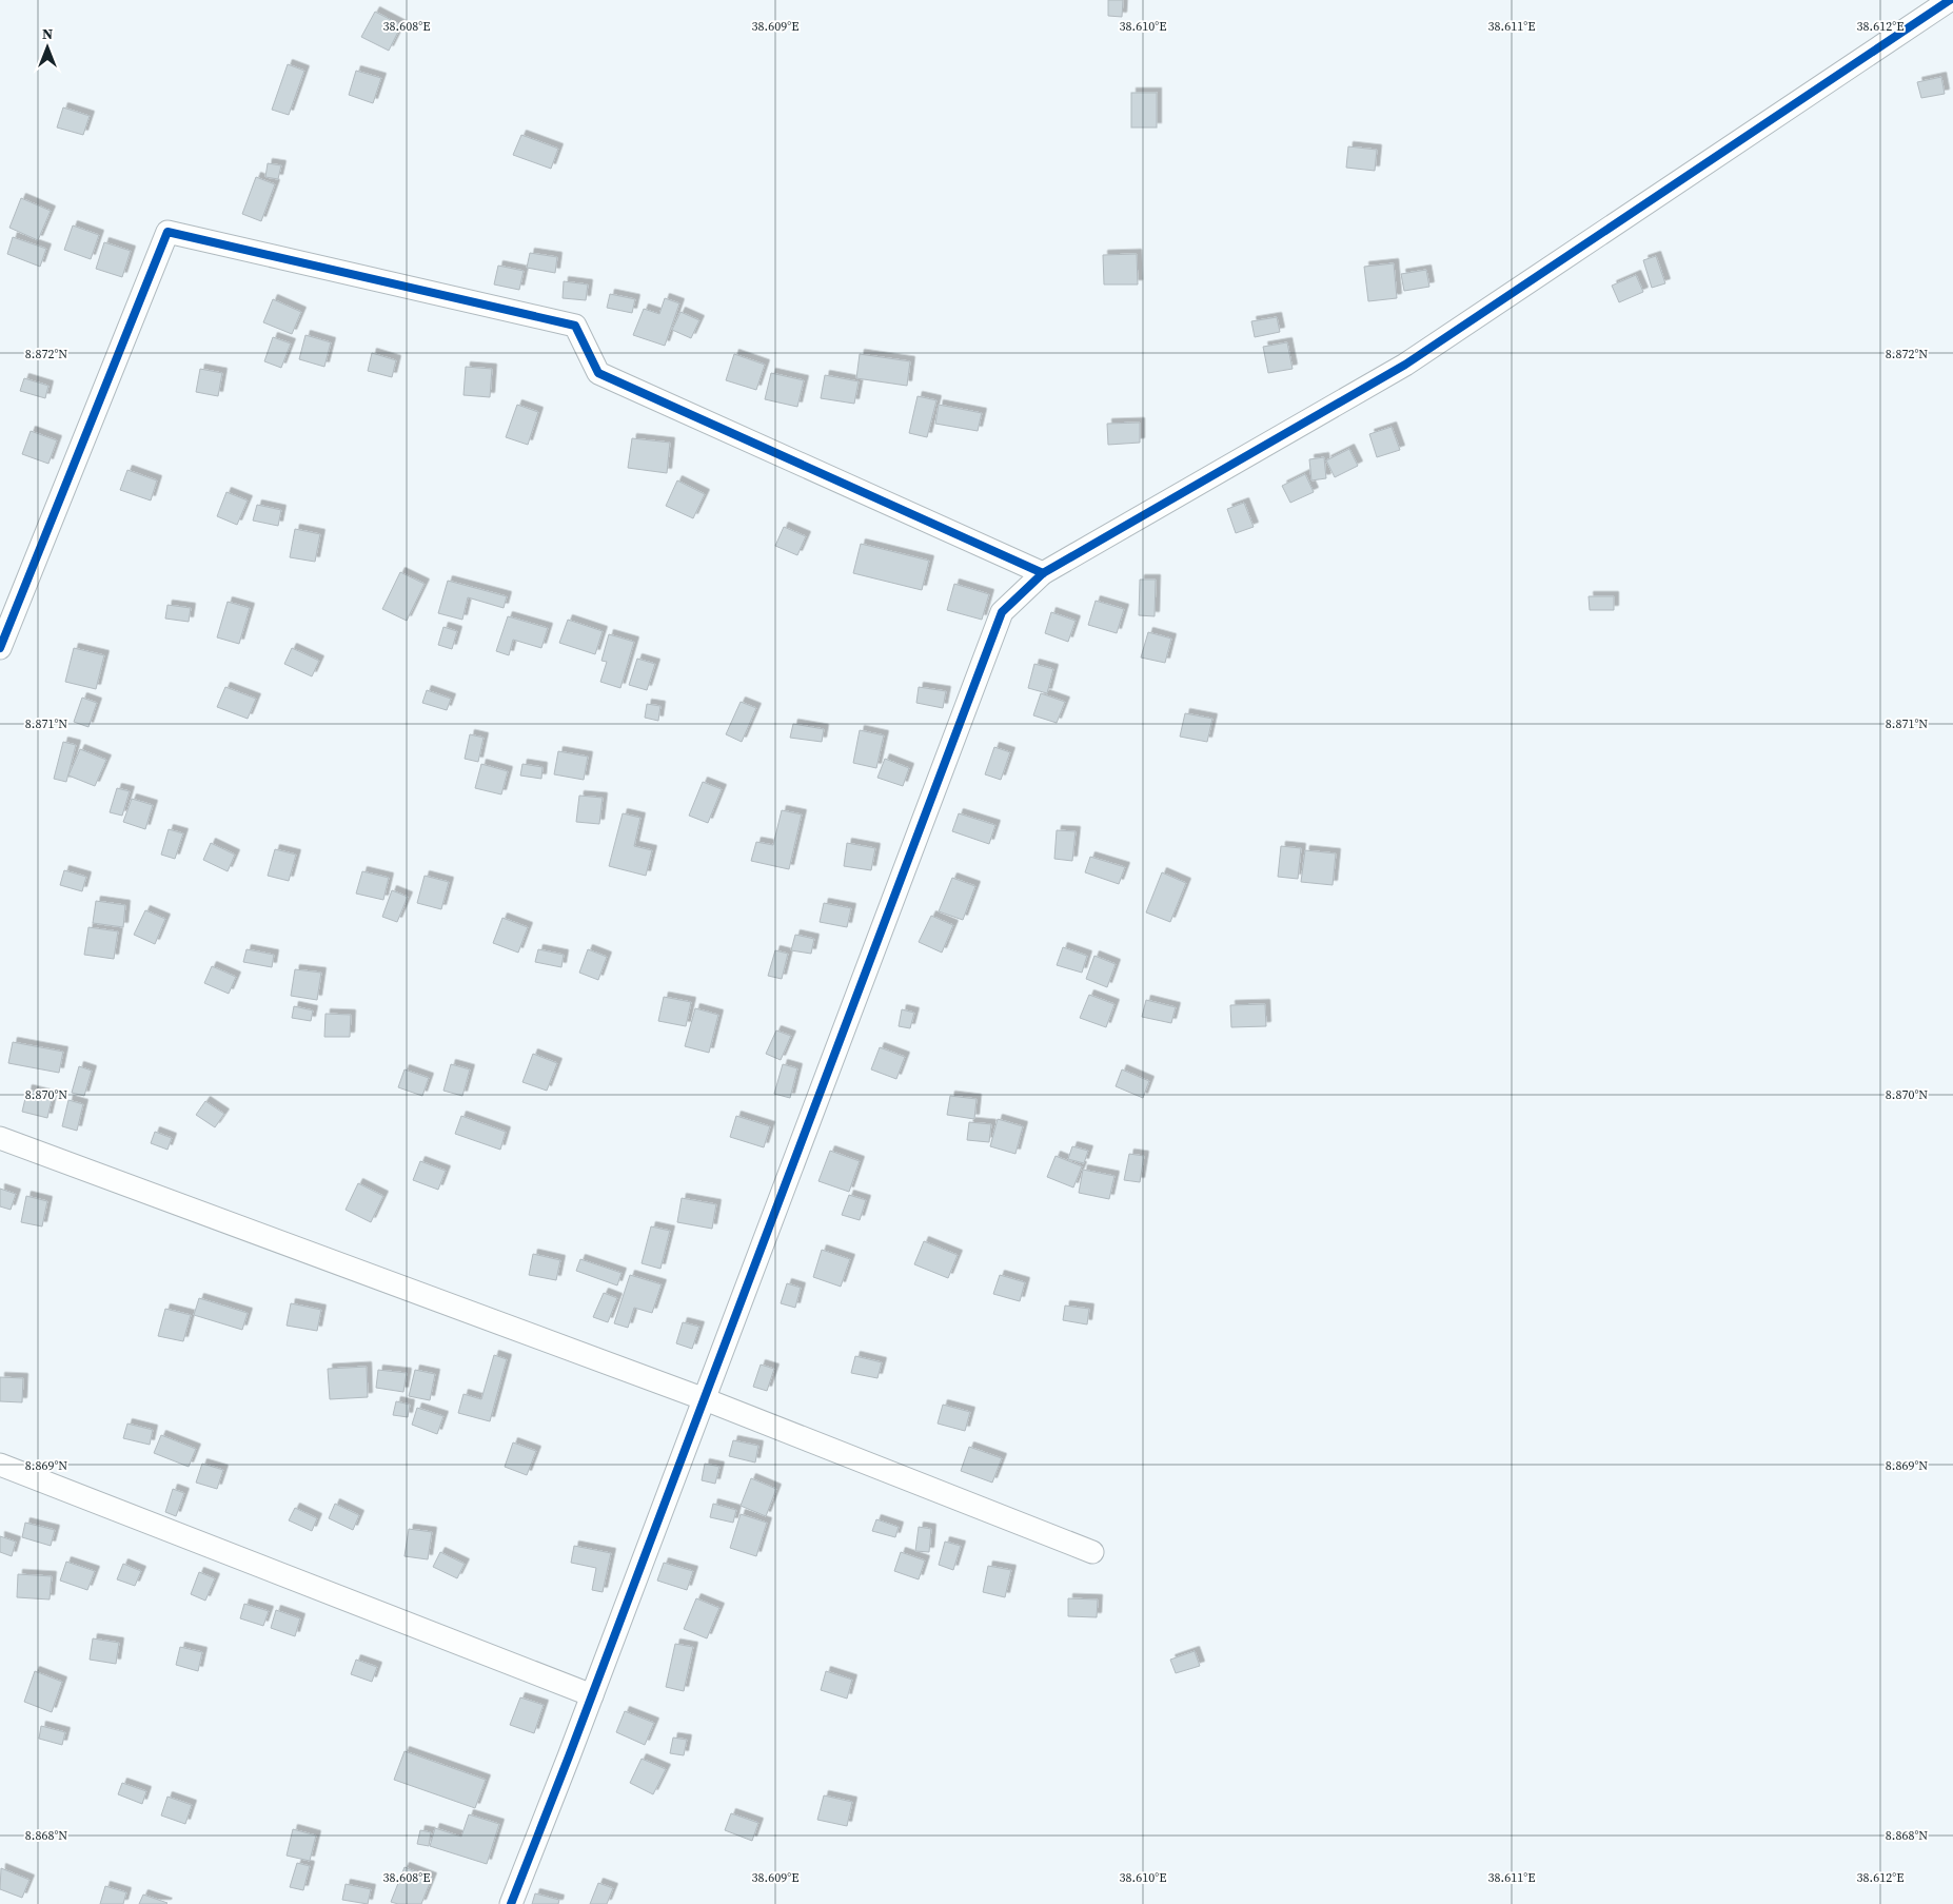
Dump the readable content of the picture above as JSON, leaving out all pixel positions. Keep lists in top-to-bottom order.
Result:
{
  "north": "top",
  "coordinates": [
    "38.608°E",
    "38.609°E",
    "38.610°E",
    "38.611°E",
    "38.612°E",
    "8.872°N",
    "8.871°N",
    "8.870°N",
    "8.869°N",
    "8.868°N"
  ]
}
